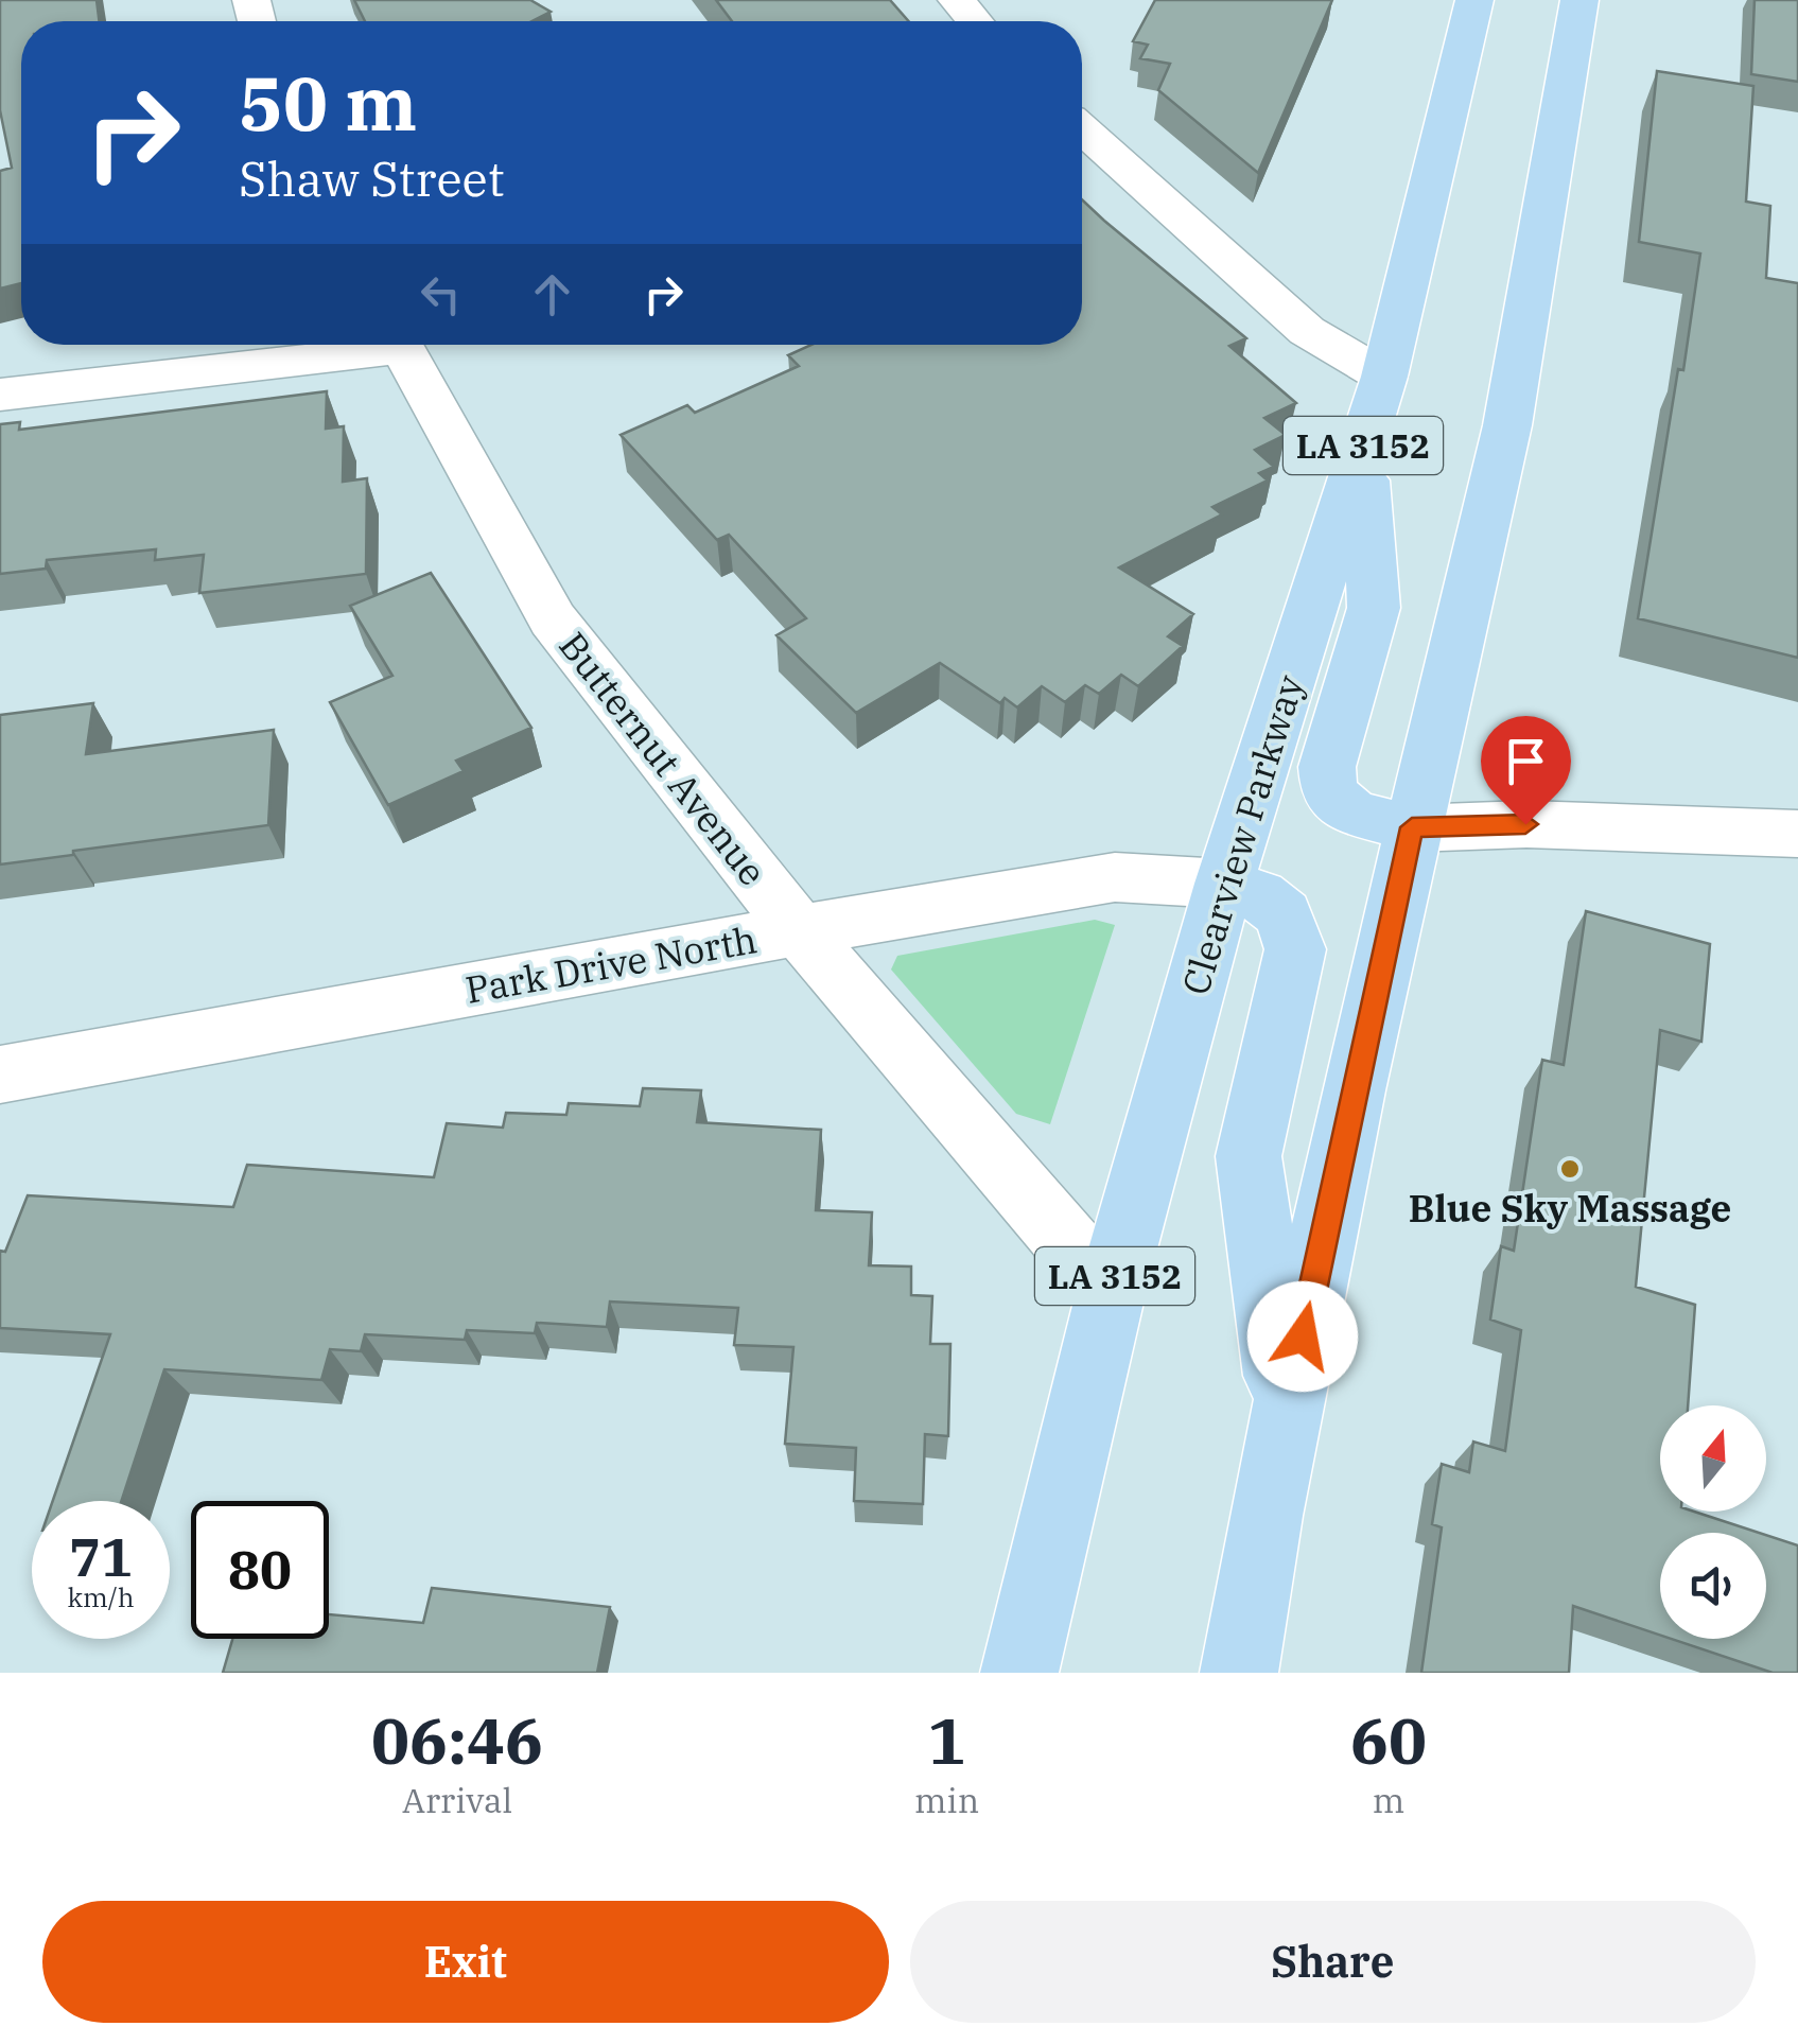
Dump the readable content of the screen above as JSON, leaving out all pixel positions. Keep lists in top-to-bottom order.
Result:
{
  "streets": {
    "highway": ["LA 3152", "Clearview Parkway"],
    "street": ["Butternut Avenue", "Park Drive North"]
  },
  "crossings": [
    ["Butternut Avenue", "Clearview Parkway"],
    ["Butternut Avenue", "Park Drive North"],
    ["Clearview Parkway", "Park Drive North"]
  ],
  "places": ["Blue Sky Massage"],
  "north": "top",
  "page": {
    "turn": ["50 m", "Shaw Street"],
    "speed": "71 km/h",
    "limit": "80",
    "eta": [
      "06:46",
      "Arrival",
      "1",
      "min",
      "60",
      "m"
    ],
    "buttons": ["Exit", "Share"]
  }
}
